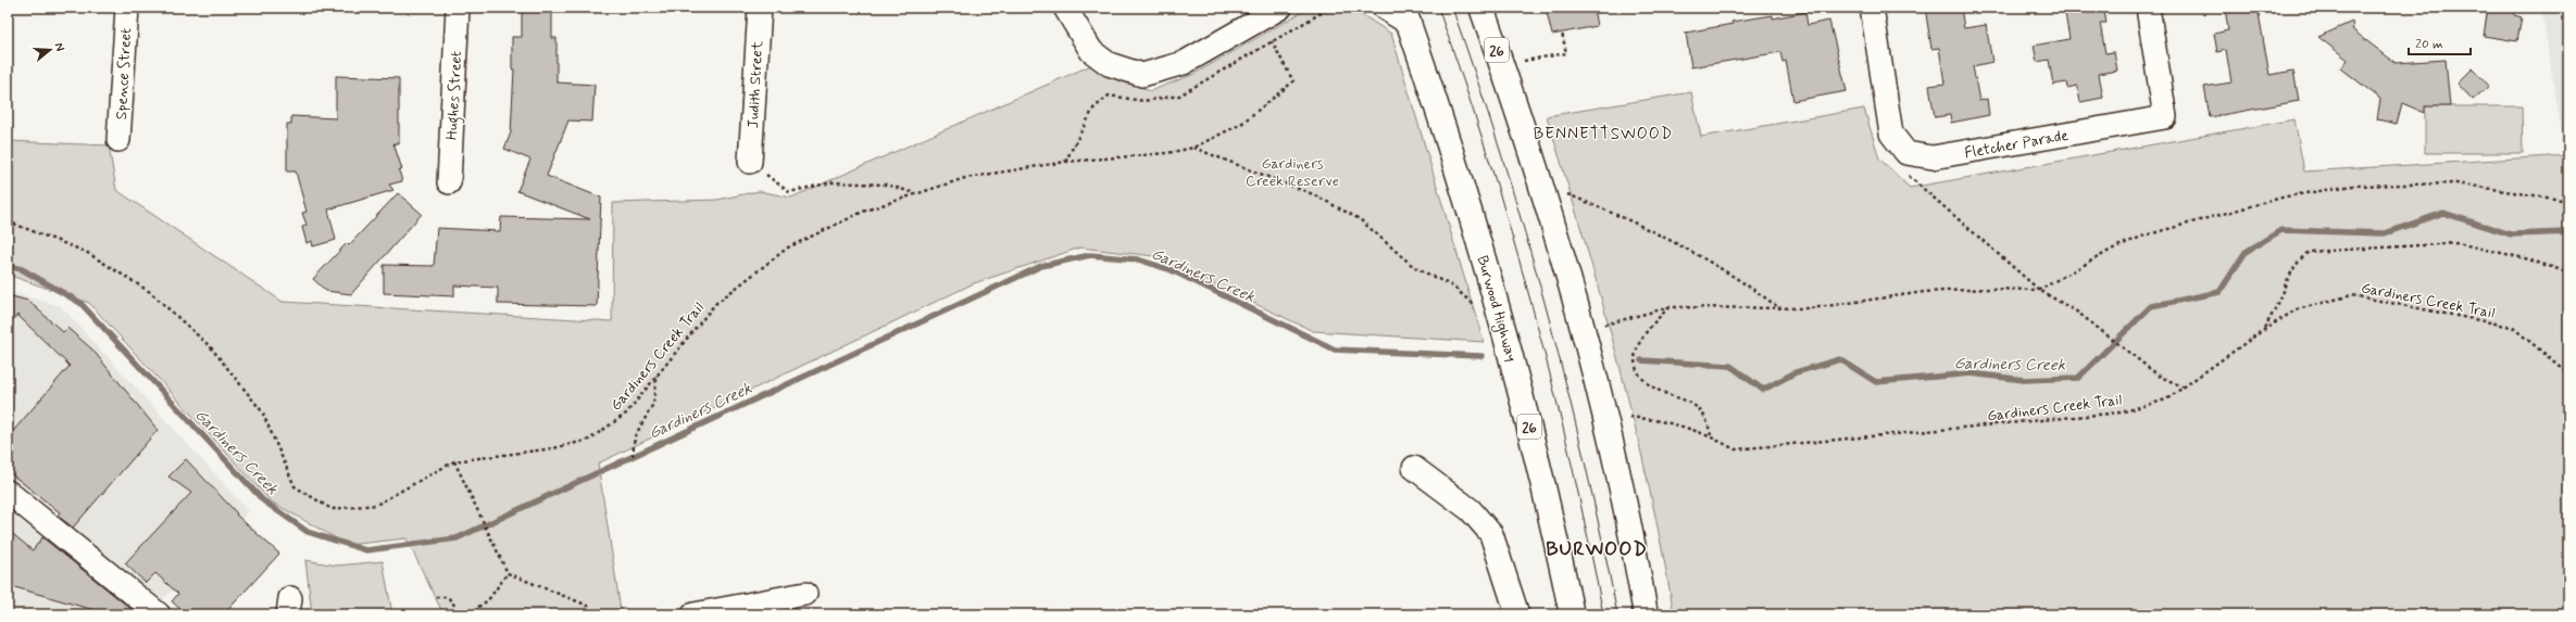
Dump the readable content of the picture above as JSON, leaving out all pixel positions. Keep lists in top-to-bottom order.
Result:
{
  "streets": {
    "highway": ["26", "Burwood Highway"],
    "street": [
      "Spence Street",
      "Judith Street",
      "Hughes Street",
      "Fletcher Parade"
    ],
    "path": ["Gardiners Creek Trail"]
  },
  "districts": ["BENNETTSWOOD", "BURWOOD"],
  "water": ["Gardiners Creek"],
  "parks": ["Gardiners Creek Reserve"],
  "scale_bar": "20 m",
  "north": "right"
}
